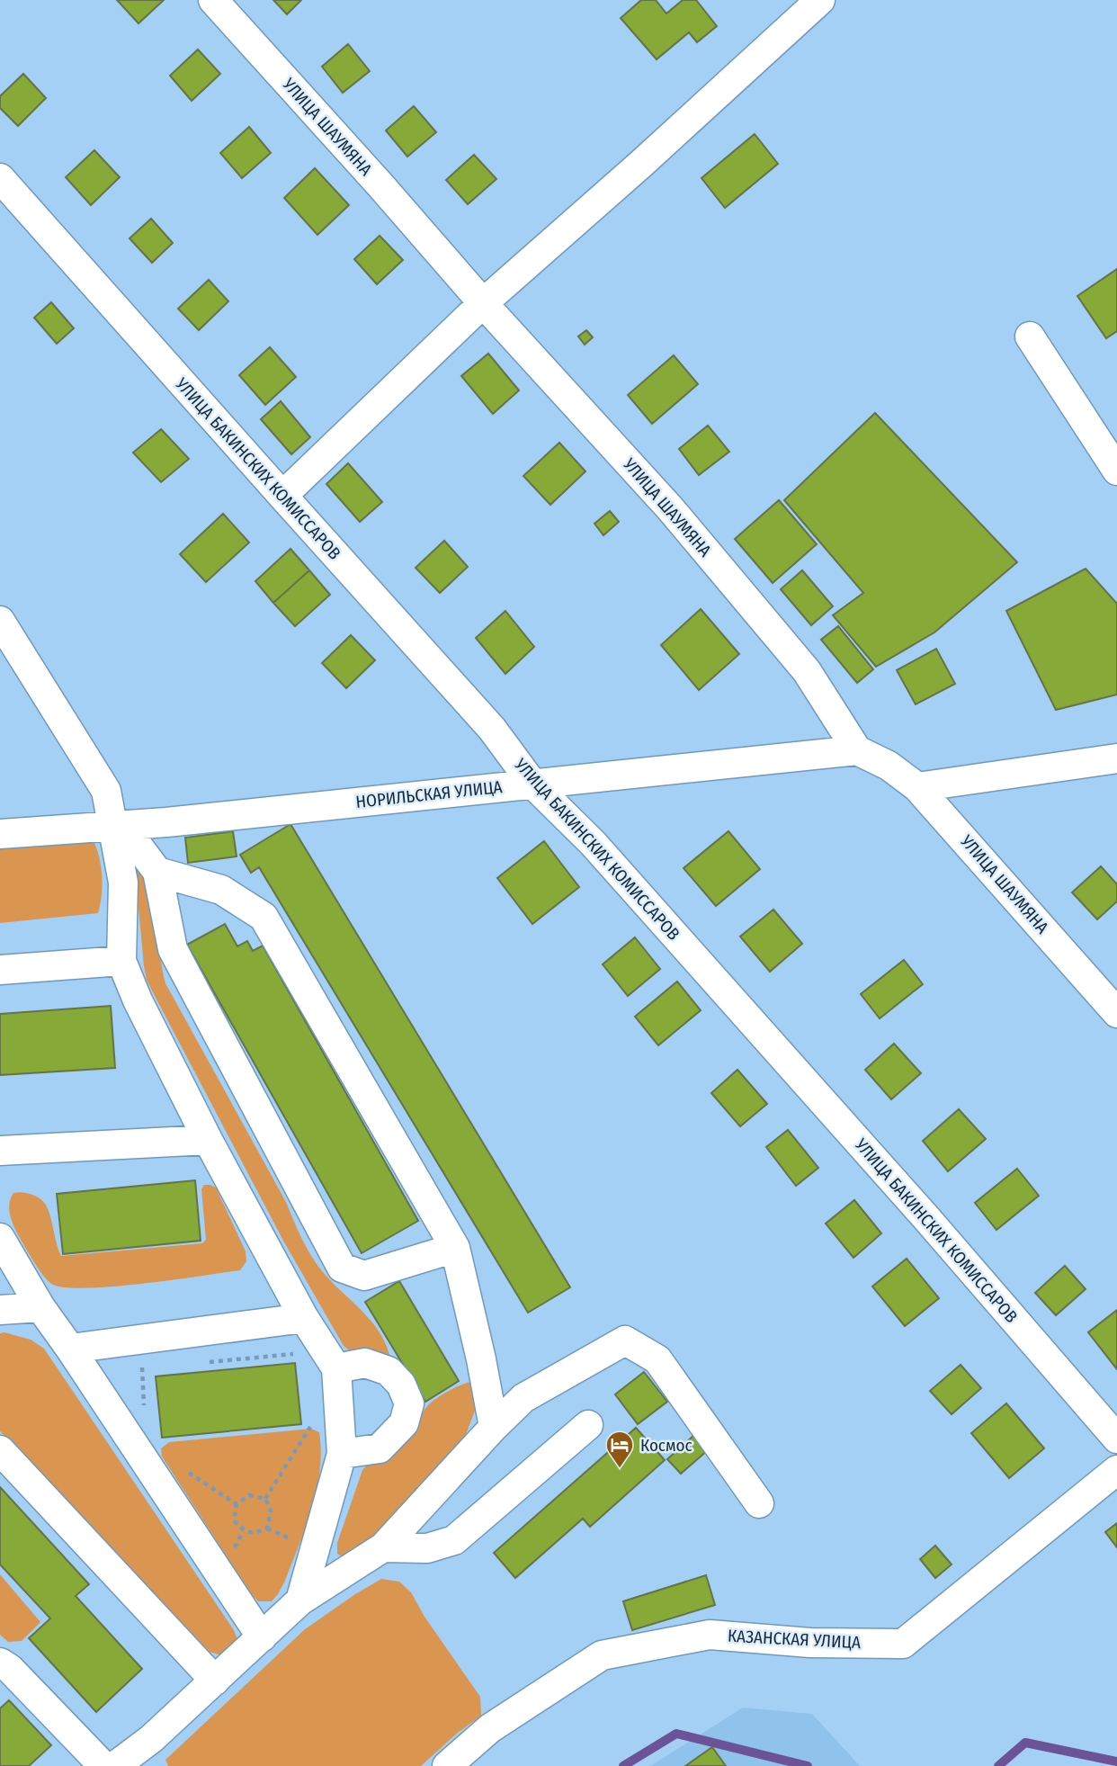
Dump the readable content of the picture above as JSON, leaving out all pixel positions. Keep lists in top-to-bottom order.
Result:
{
  "streets": {
    "street": [
      "УЛИЦА ШАУМЯНА",
      "УЛИЦА БАКИНСКИХ КОМИССАРОВ",
      "НОРИЛЬСКАЯ УЛИЦА",
      "КАЗАНСКАЯ УЛИЦА"
    ]
  },
  "crossings": [
    ["УЛИЦА ШАУМЯНА", "НОРИЛЬСКАЯ УЛИЦА"],
    ["УЛИЦА БАКИНСКИХ КОМИССАРОВ", "НОРИЛЬСКАЯ УЛИЦА"]
  ],
  "places": {
    "hotel": ["Космос"]
  }
}
